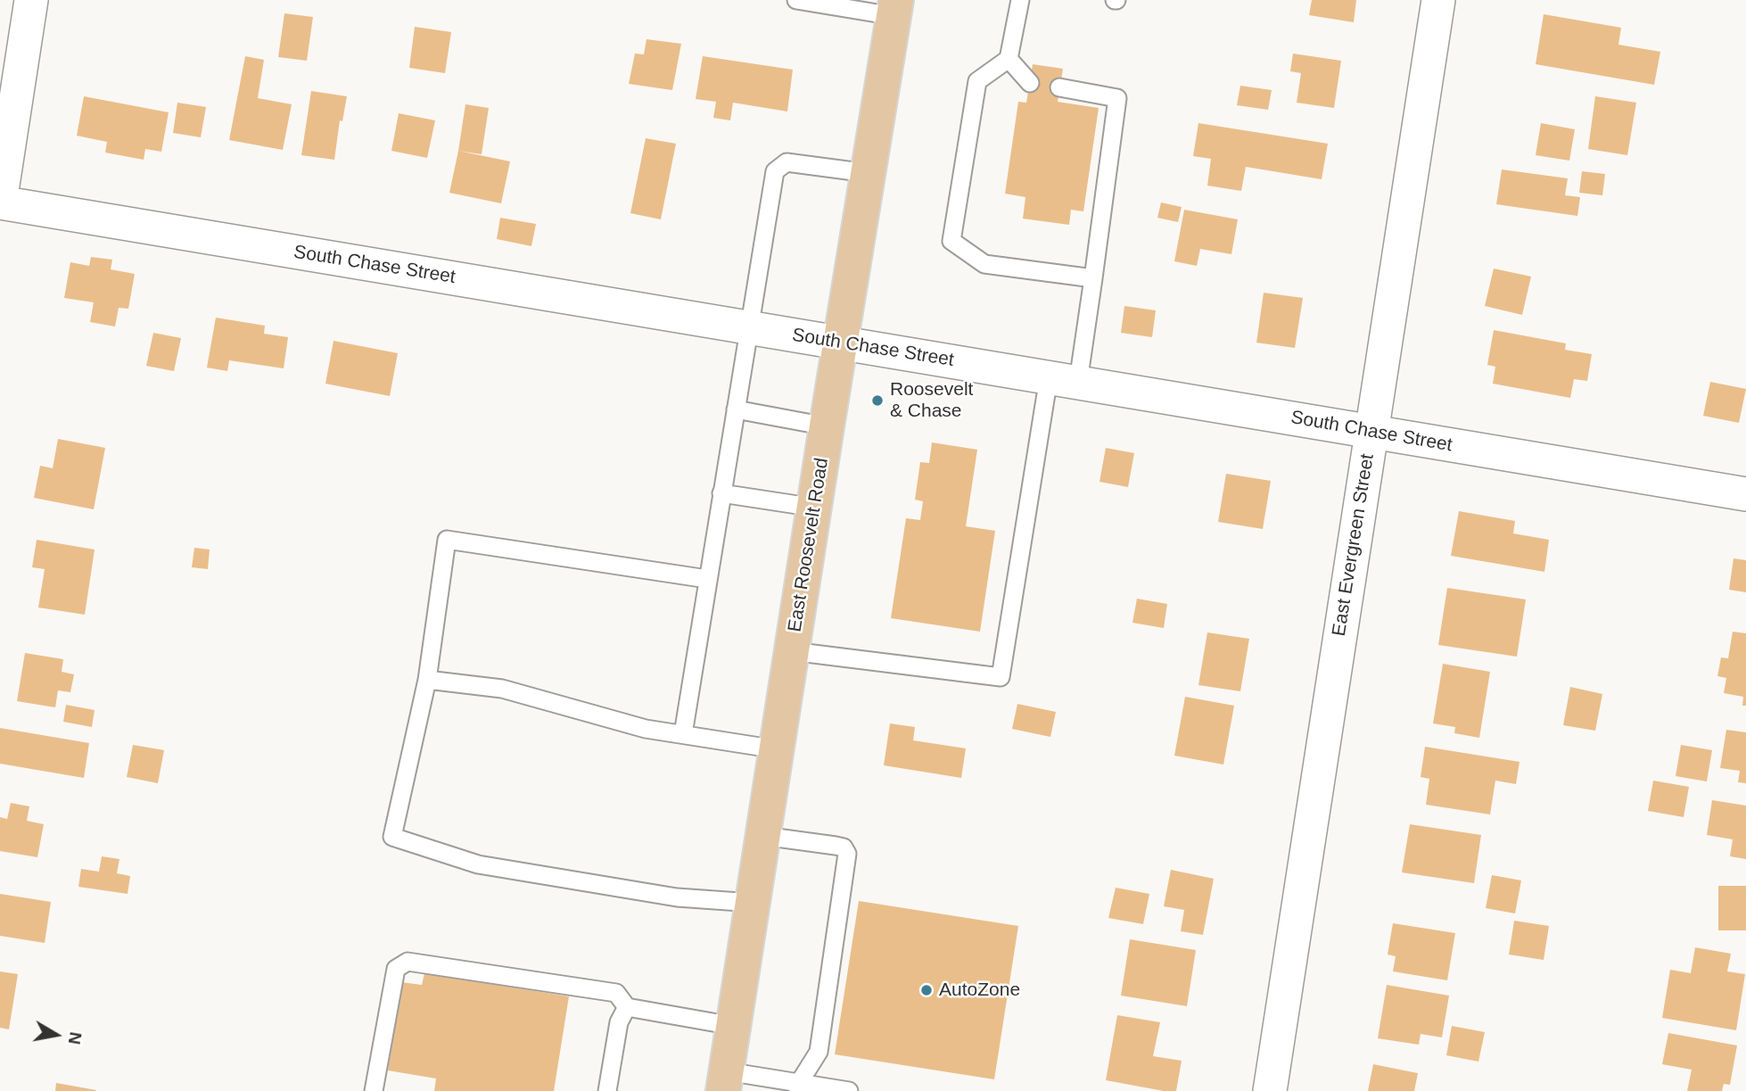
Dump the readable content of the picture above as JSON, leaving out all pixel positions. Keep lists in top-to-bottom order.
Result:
{
  "streets": {
    "main road": ["East Roosevelt Road"],
    "street": ["South Chase Street", "East Evergreen Street"]
  },
  "crossings": [
    ["South Chase Street", "East Roosevelt Road"],
    ["South Chase Street", "East Evergreen Street"]
  ],
  "places": ["Roosevelt & Chase", "AutoZone"],
  "north": "right"
}
